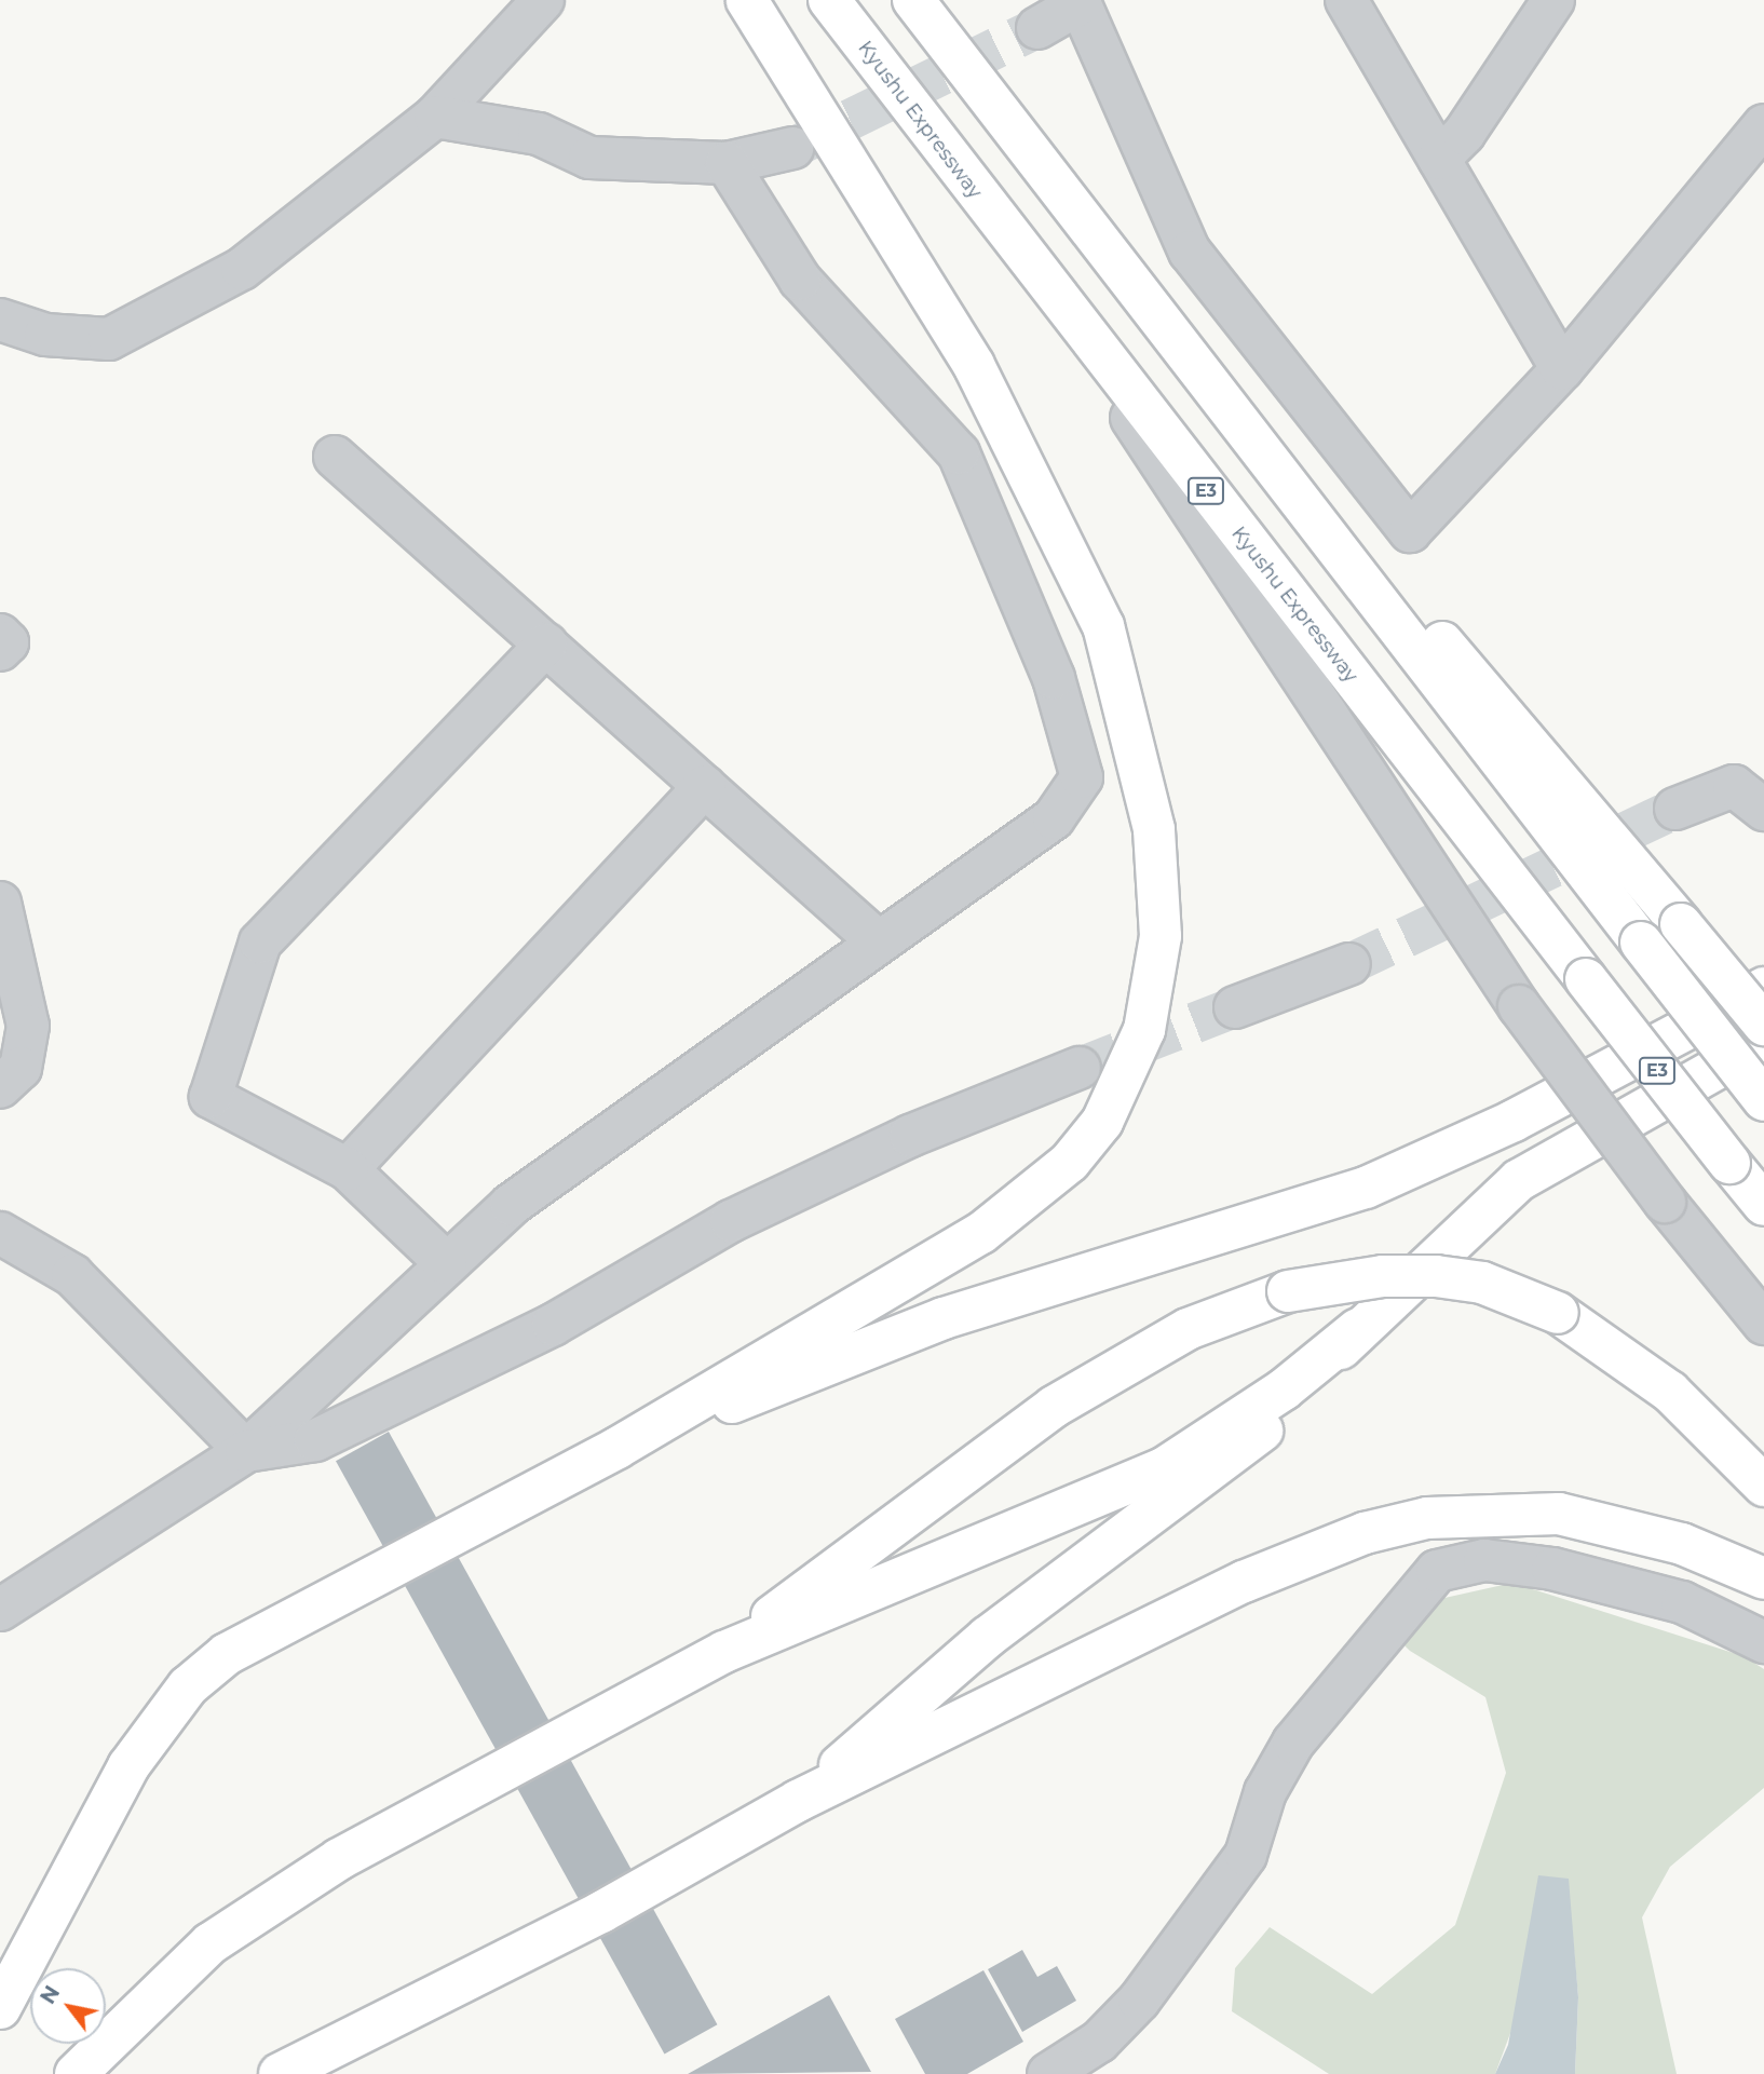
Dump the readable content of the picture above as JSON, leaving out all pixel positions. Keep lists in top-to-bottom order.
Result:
{
  "streets": {
    "highway": ["Kyushu Expressway", "E3"]
  },
  "north": "top left"
}
